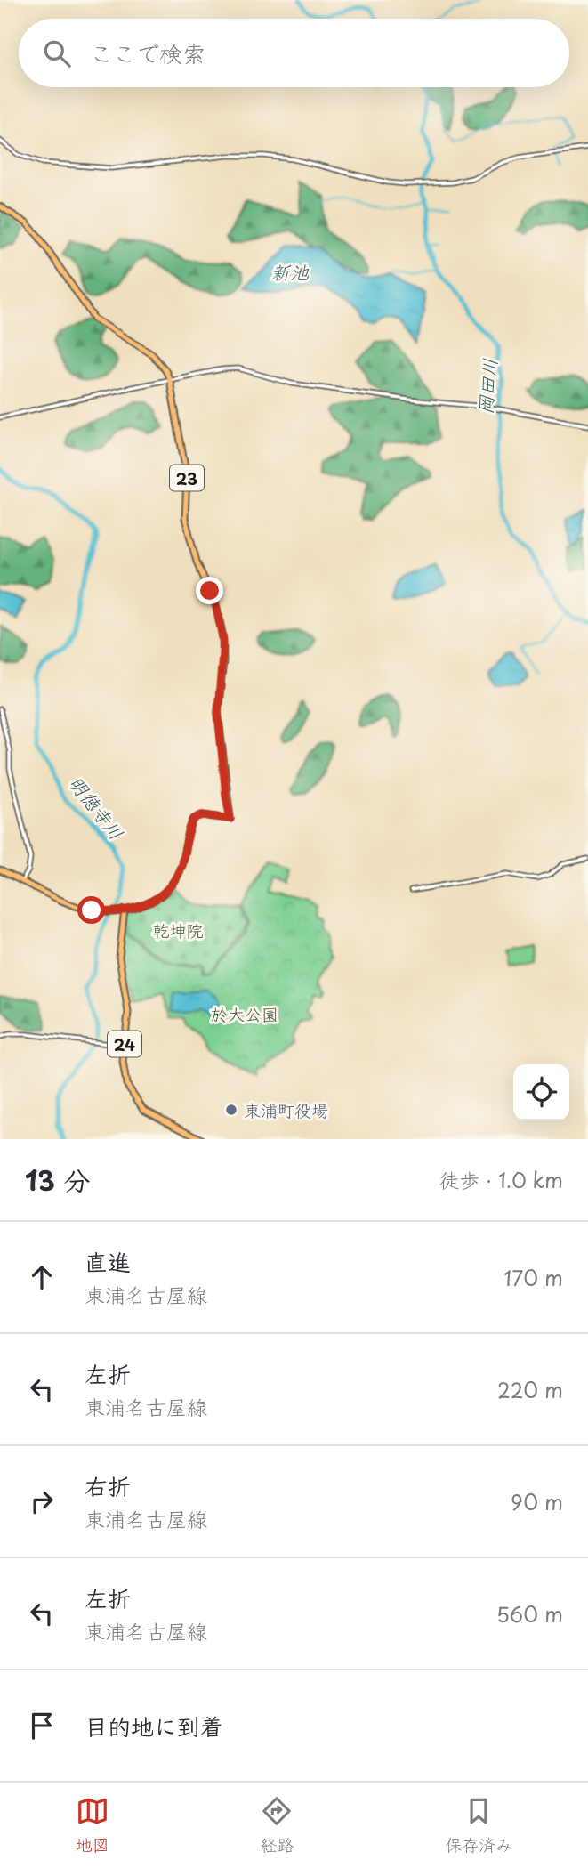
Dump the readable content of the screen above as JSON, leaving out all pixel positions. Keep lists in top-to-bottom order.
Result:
{
  "streets": {
    "main road": ["23", "24"]
  },
  "crossings": [
    ["23", "24"]
  ],
  "water": ["新池", "岡田川", "明徳寺川"],
  "parks": ["乾坤院", "於大公園"],
  "places": ["東浦町役場"],
  "page": {
    "search": "ここで検索",
    "heading": ["13 分", "徒歩 · 1.0 km"],
    "list": [
      ["直進", "東浦名古屋線", "170 m"],
      ["左折", "東浦名古屋線", "220 m"],
      ["右折", "東浦名古屋線", "90 m"],
      ["左折", "東浦名古屋線", "560 m"],
      "目的地に到着"
    ],
    "nav": ["地図", "経路", "保存済み"]
  }
}
